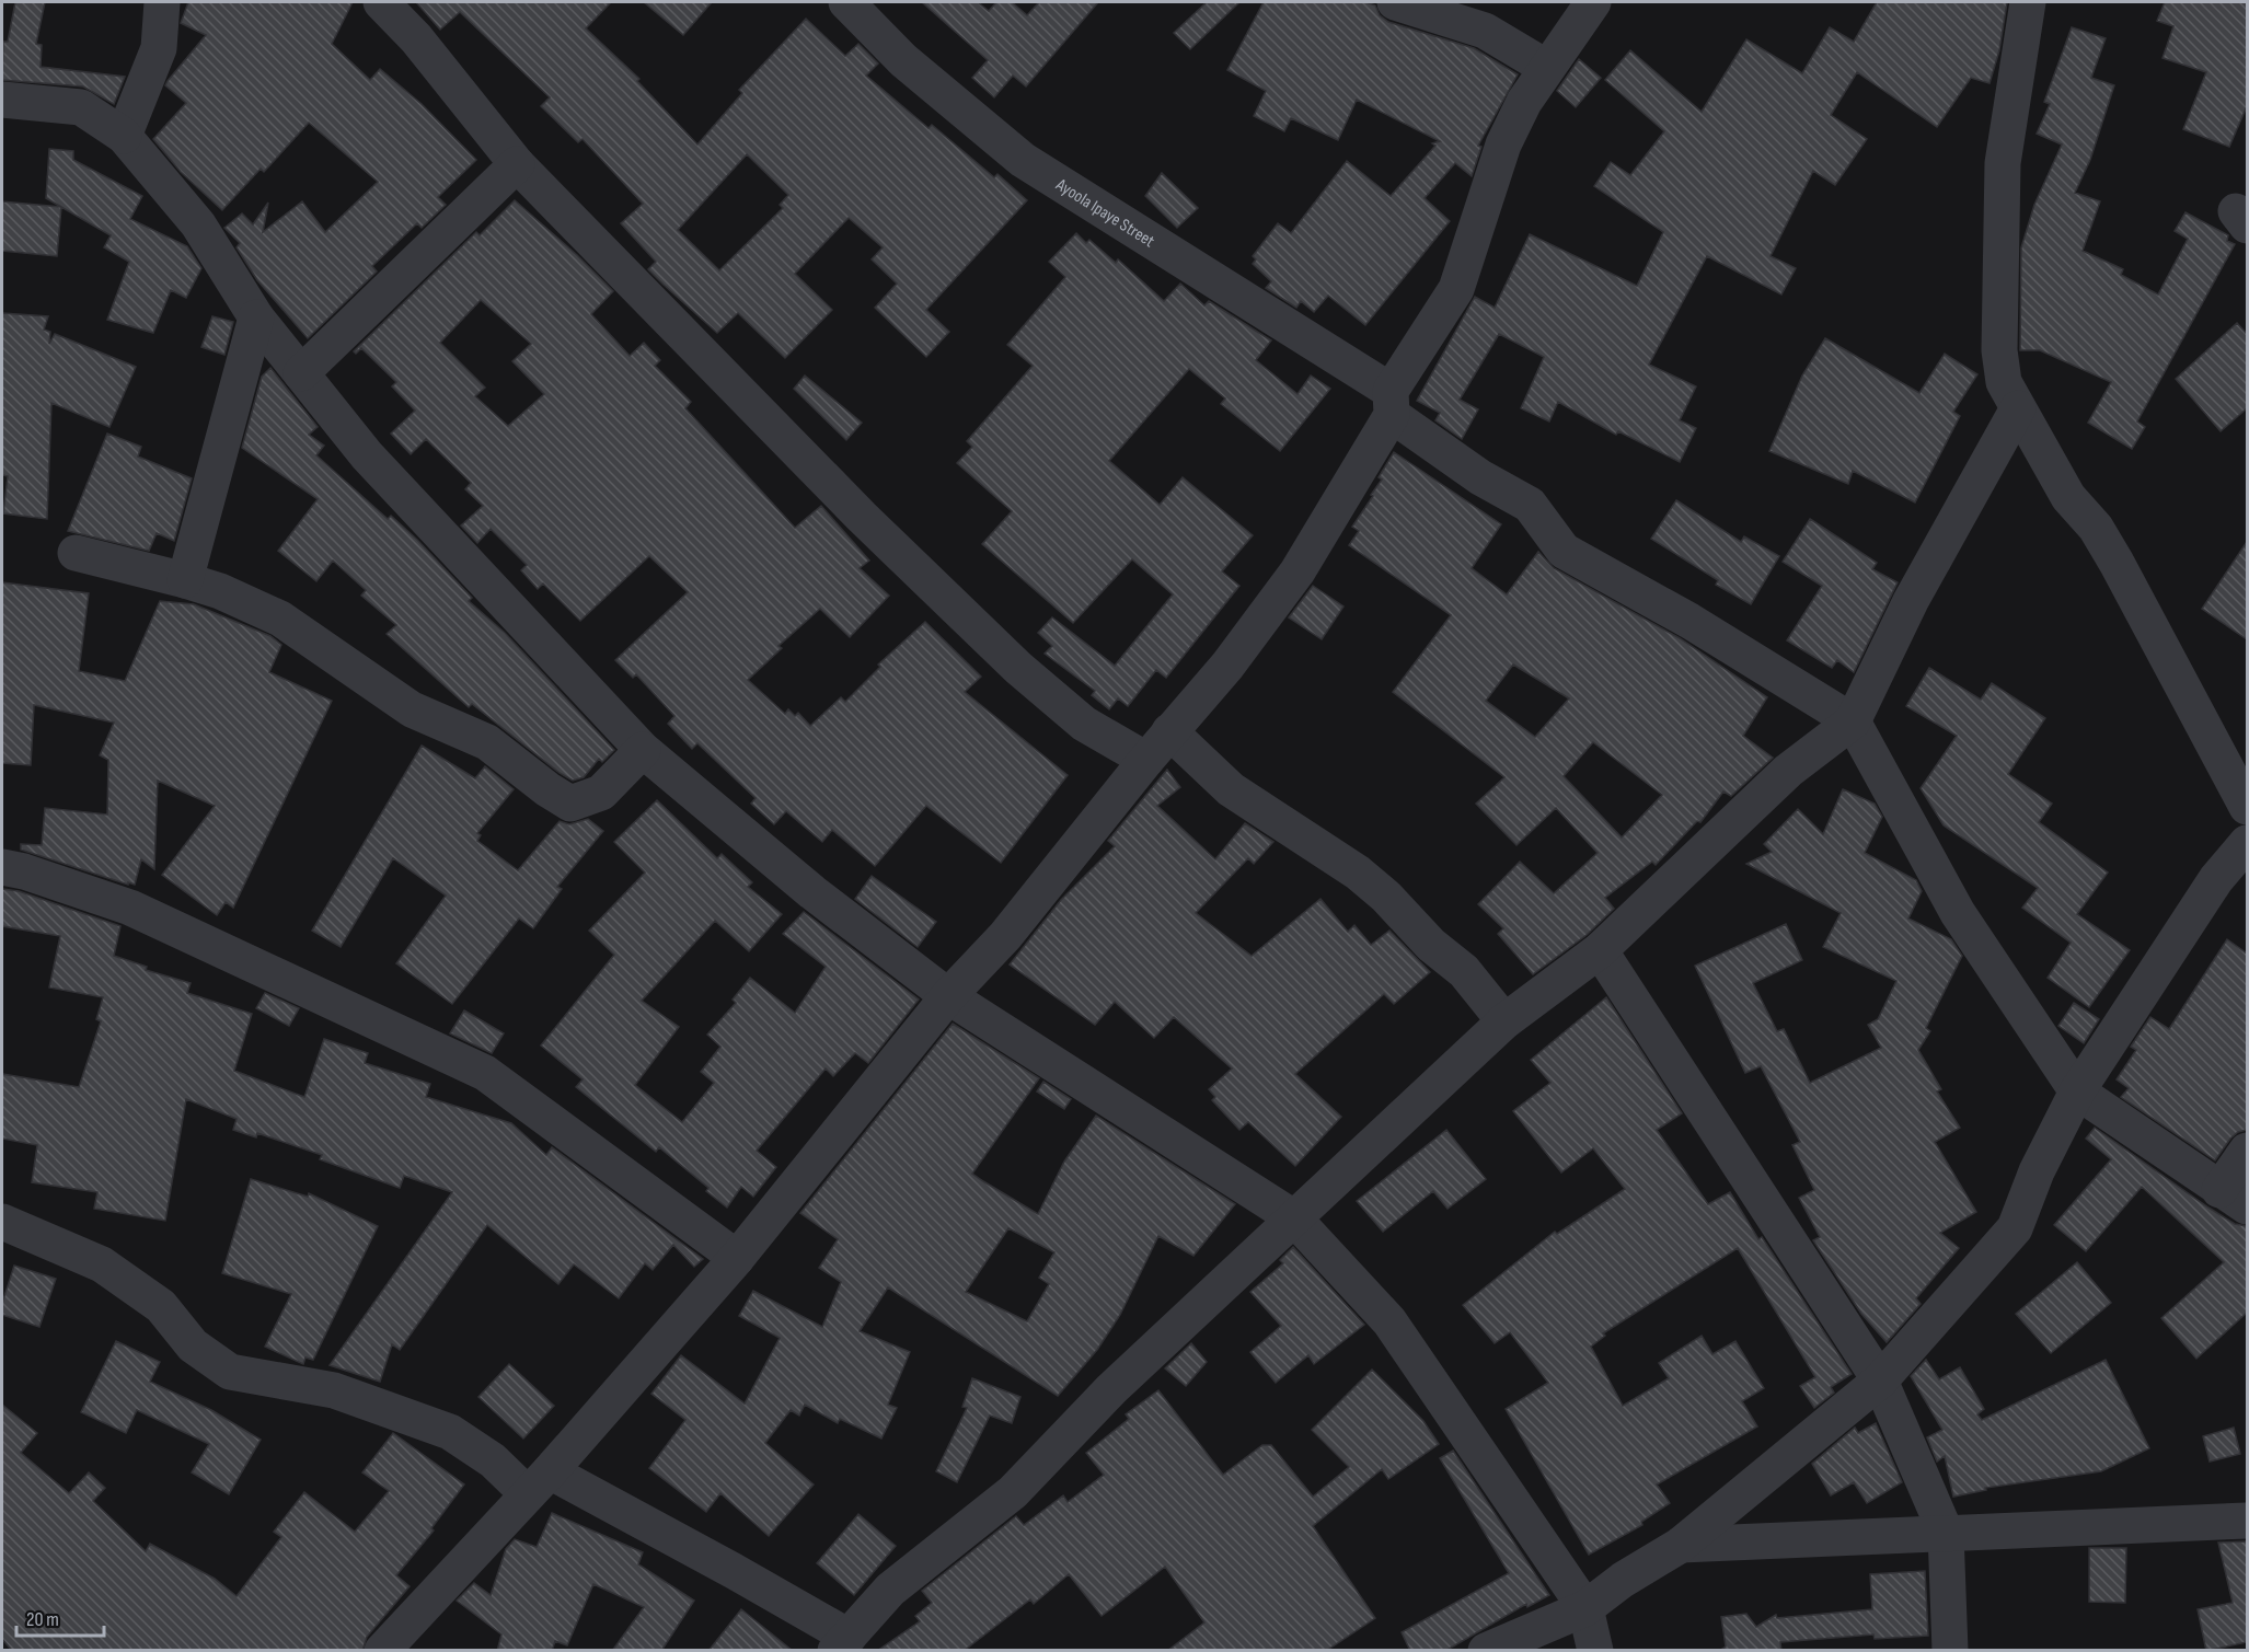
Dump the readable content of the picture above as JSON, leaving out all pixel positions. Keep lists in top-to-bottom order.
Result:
{
  "streets": {
    "street": ["Ayoola Ipaye Street"]
  },
  "scale_bar": "20 m"
}
